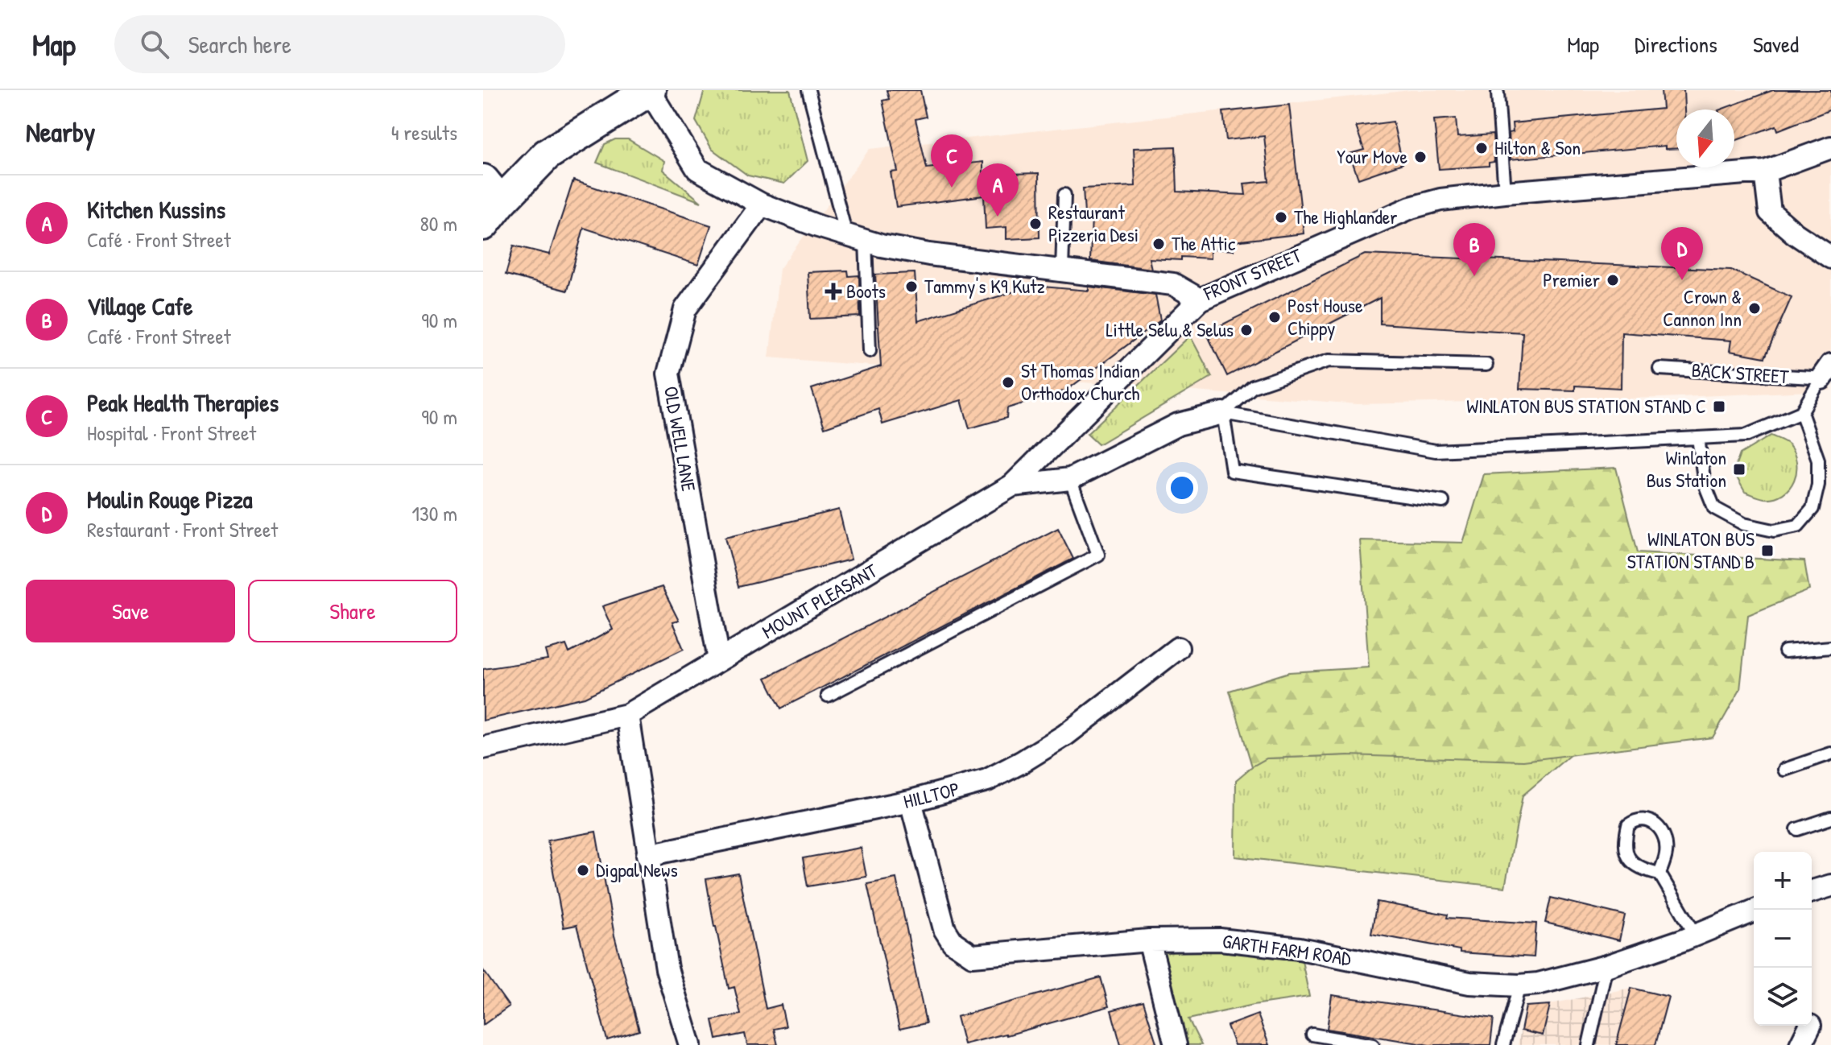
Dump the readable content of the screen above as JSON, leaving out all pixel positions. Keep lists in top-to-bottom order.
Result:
{
  "streets": {
    "street": [
      "FRONT STREET",
      "OLD WELL LANE",
      "MOUNT PLEASANT",
      "HILLTOP",
      "GARTH FARM ROAD"
    ],
    "lane": ["BACK STREET"]
  },
  "crossings": [
    ["FRONT STREET", "OLD WELL LANE"],
    ["OLD WELL LANE", "MOUNT PLEASANT"],
    ["HILLTOP", "GARTH FARM ROAD"]
  ],
  "places": {
    "other": [
      "Hilton & Son",
      "Your Move",
      "The Highlander",
      "Restaurant Pizzeria Desi",
      "The Attic",
      "Premier",
      "Tammy's K9 Kutz",
      "Crown & Cannon Inn",
      "Post House Chippy",
      "Little Selu & Selus",
      "St Thomas Indian Orthodox Church",
      "Digpal News"
    ],
    "health": ["Boots"],
    "transit": ["WINLATON BUS STATION STAND C", "Winlaton Bus Station", "WINLATON BUS STATION STAND B"]
  },
  "north": "bottom",
  "page": {
    "header": "Map",
    "search": "Search here",
    "nav": ["Map", "Directions", "Saved"],
    "heading": ["Nearby", "4 results"],
    "pins": [
      "C",
      "A",
      "B",
      "D"
    ],
    "list": [
      {
        "mark": "A",
        "name": "Kitchen Kussins",
        "note": "Café · Front Street",
        "value": "80 m"
      },
      {
        "mark": "B",
        "name": "Village Cafe",
        "note": "Café · Front Street",
        "value": "90 m"
      },
      {
        "mark": "C",
        "name": "Peak Health Therapies",
        "note": "Hospital · Front Street",
        "value": "90 m"
      },
      {
        "mark": "D",
        "name": "Moulin Rouge Pizza",
        "note": "Restaurant · Front Street",
        "value": "130 m"
      }
    ],
    "buttons": ["Save", "Share"],
    "map_buttons": ["+", "−"]
  }
}
